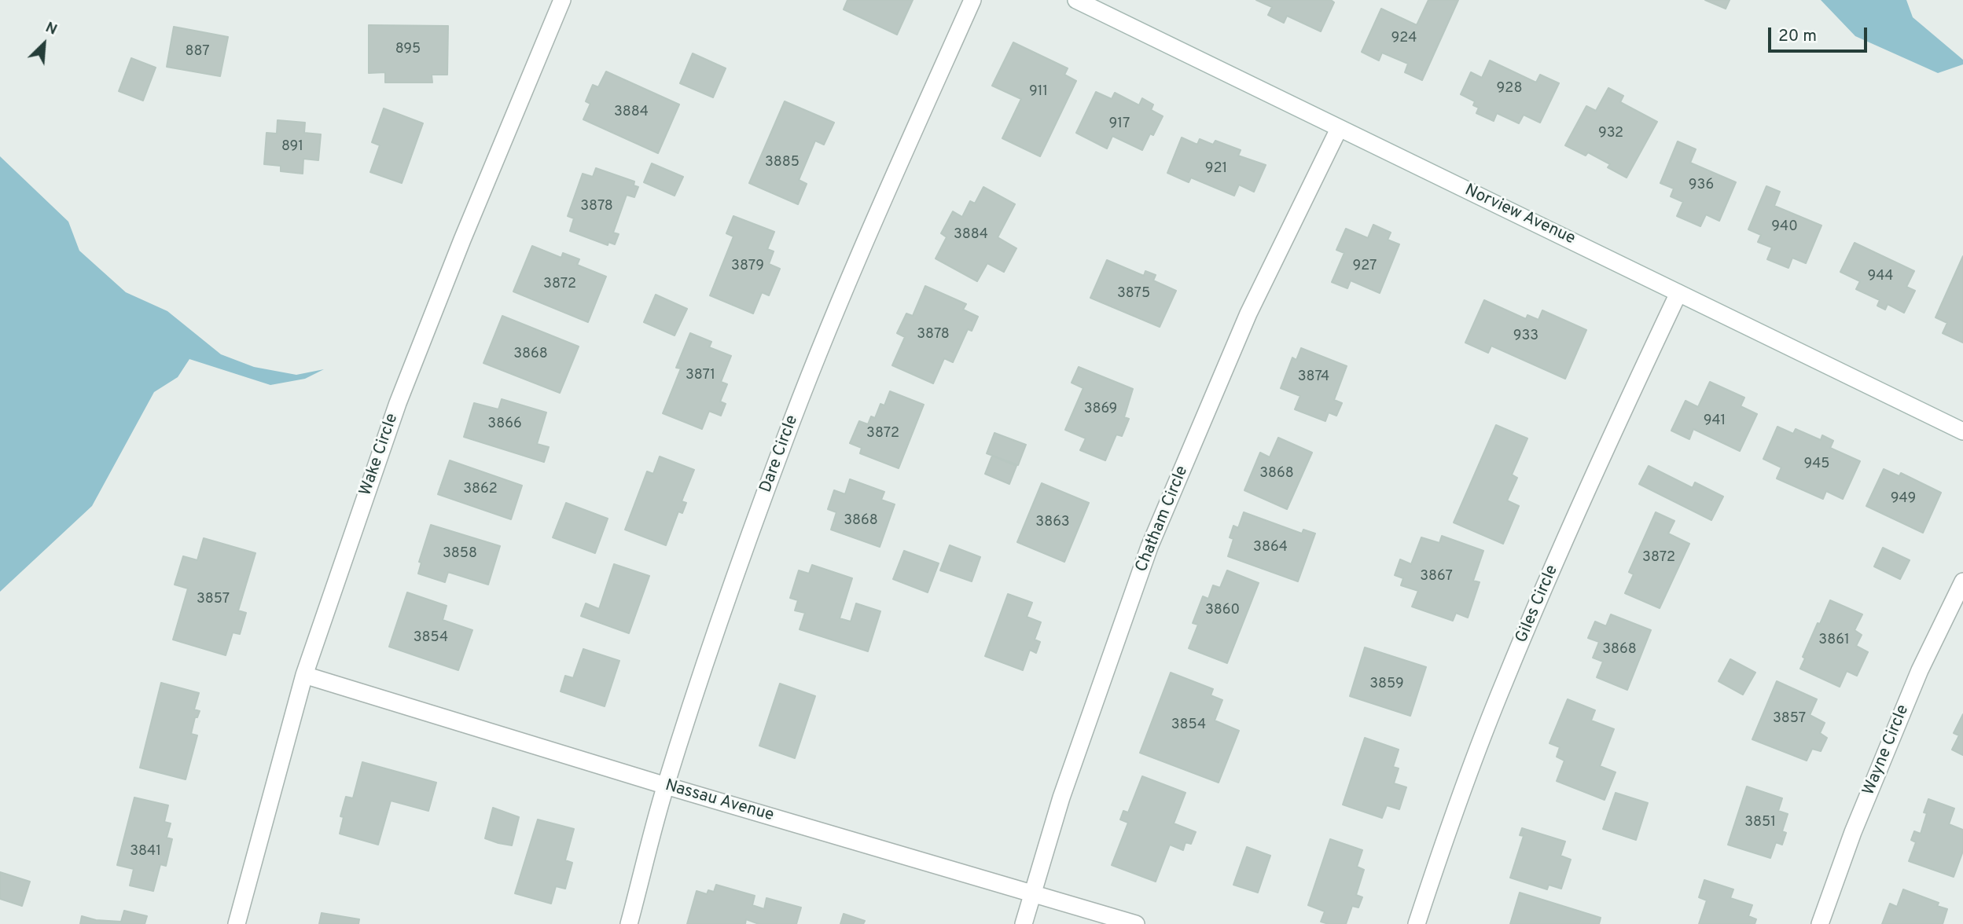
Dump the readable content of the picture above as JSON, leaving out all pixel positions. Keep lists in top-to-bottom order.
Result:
{
  "streets": {
    "street": [
      "Norview Avenue",
      "Dare Circle",
      "Wake Circle",
      "Chatham Circle",
      "Giles Circle",
      "Wayne Circle",
      "Nassau Avenue"
    ]
  },
  "crossings": [
    ["Norview Avenue", "Chatham Circle"],
    ["Norview Avenue", "Giles Circle"],
    ["Dare Circle", "Nassau Avenue"],
    ["Wake Circle", "Nassau Avenue"],
    ["Chatham Circle", "Nassau Avenue"]
  ],
  "house_numbers": [
    "924",
    "895",
    "887",
    "928",
    "911",
    "3884",
    "917",
    "932",
    "891",
    "3885",
    "921",
    "936",
    "3878",
    "940",
    "3884",
    "3879",
    "927",
    "944",
    "3872",
    "3875",
    "3878",
    "933",
    "3868",
    "3871",
    "3874",
    "3869",
    "941",
    "3866",
    "3872",
    "945",
    "3868",
    "3862",
    "949",
    "3868",
    "3863",
    "3864",
    "3858",
    "3872",
    "3867",
    "3857",
    "3860",
    "3854",
    "3861",
    "3868",
    "3859",
    "3857",
    "3854",
    "3851",
    "3841"
  ],
  "scale_bar": "20 m",
  "north": "top right"
}
